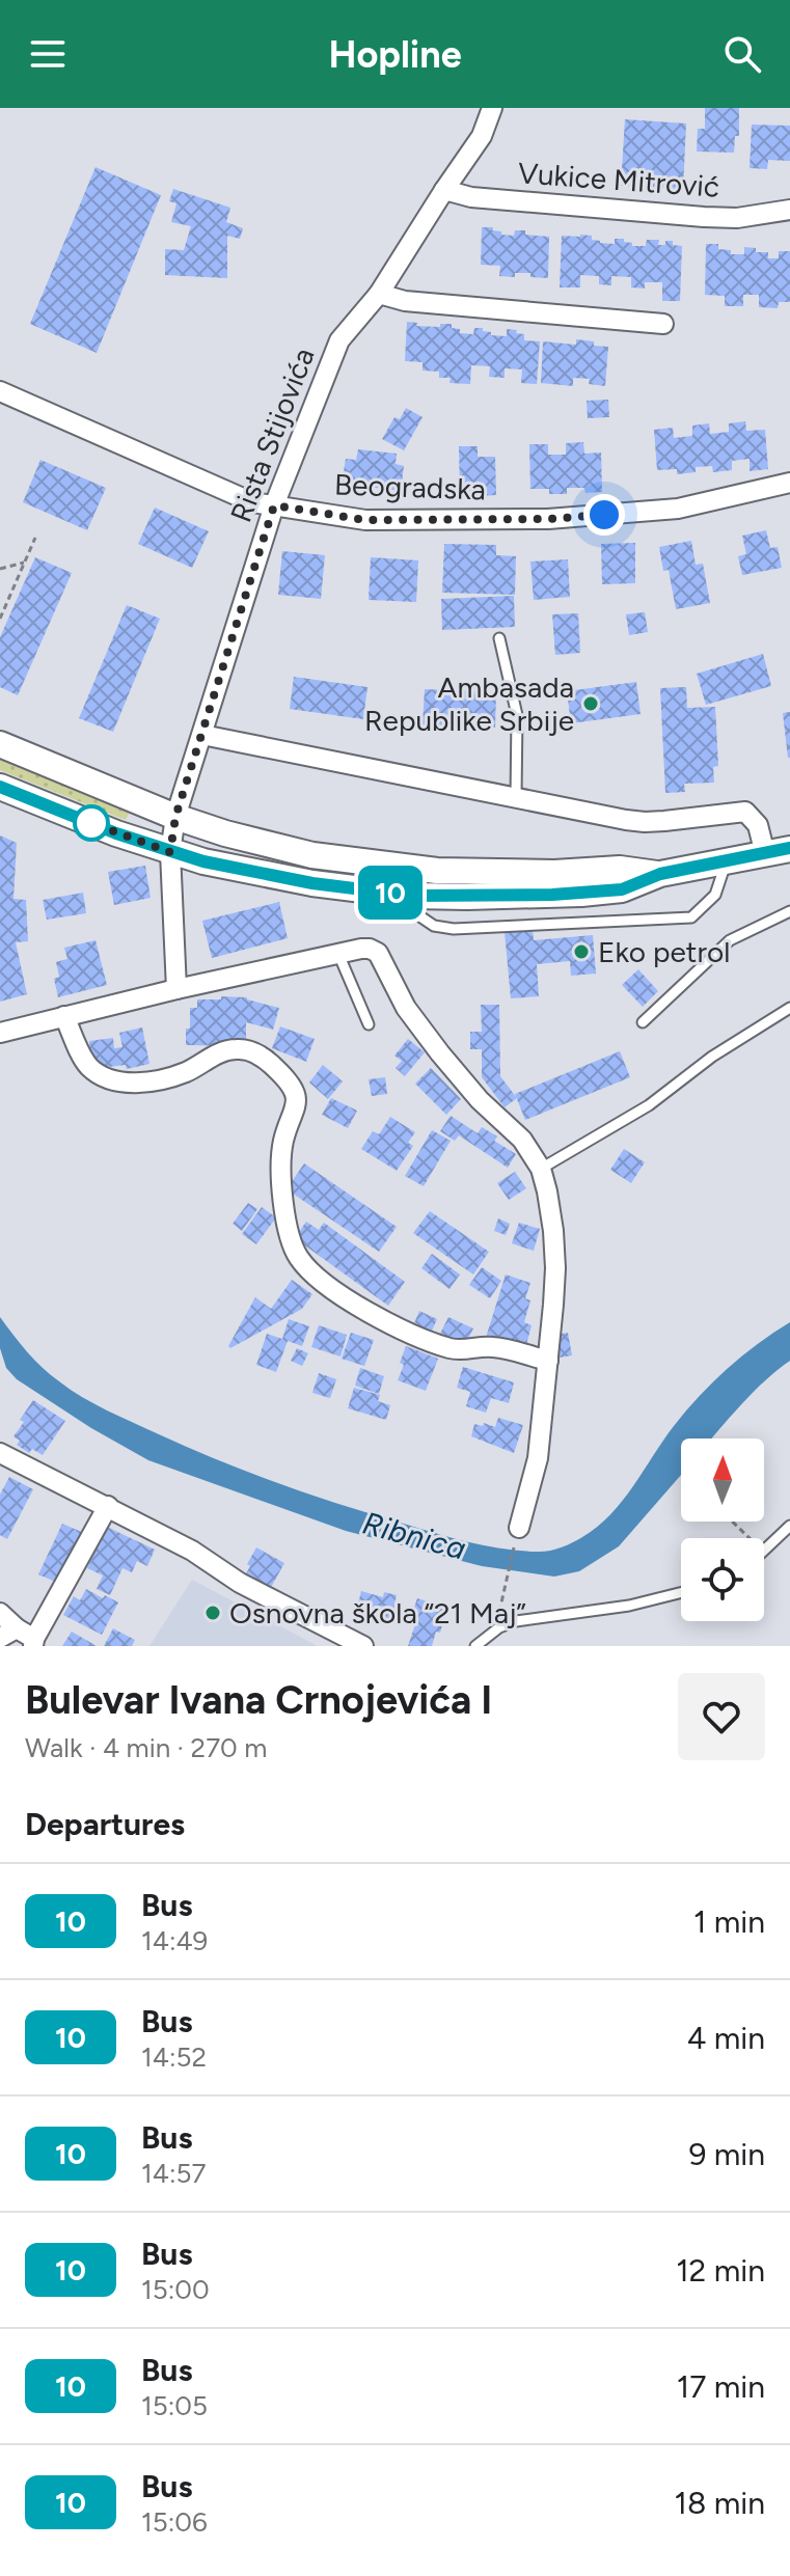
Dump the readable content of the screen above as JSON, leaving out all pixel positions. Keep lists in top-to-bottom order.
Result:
{
  "streets": {
    "street": ["Vukice Mitrović", "Rista Stijovića", "Beogradska"]
  },
  "crossings": [
    ["Vukice Mitrović", "Rista Stijovića"],
    ["Rista Stijovića", "Beogradska"]
  ],
  "water": ["Ribnica"],
  "places": ["Ambasada Republike Srbije", "Eko petrol", "Osnovna škola “21 Maj”"],
  "lines": ["bus line 10"],
  "north": "top",
  "page": {
    "header": "Hopline",
    "on_map": "10",
    "heading": [
      ["Bulevar Ivana Crnojevića I", "Walk · 4 min · 270 m"],
      "Departures"
    ],
    "list": [
      {
        "mark": "10",
        "name": "Bus",
        "note": "14:49",
        "value": "1 min"
      },
      {
        "mark": "10",
        "name": "Bus",
        "note": "14:52",
        "value": "4 min"
      },
      {
        "mark": "10",
        "name": "Bus",
        "note": "14:57",
        "value": "9 min"
      },
      {
        "mark": "10",
        "name": "Bus",
        "note": "15:00",
        "value": "12 min"
      },
      {
        "mark": "10",
        "name": "Bus",
        "note": "15:05",
        "value": "17 min"
      },
      {
        "mark": "10",
        "name": "Bus",
        "note": "15:06",
        "value": "18 min"
      }
    ]
  }
}
